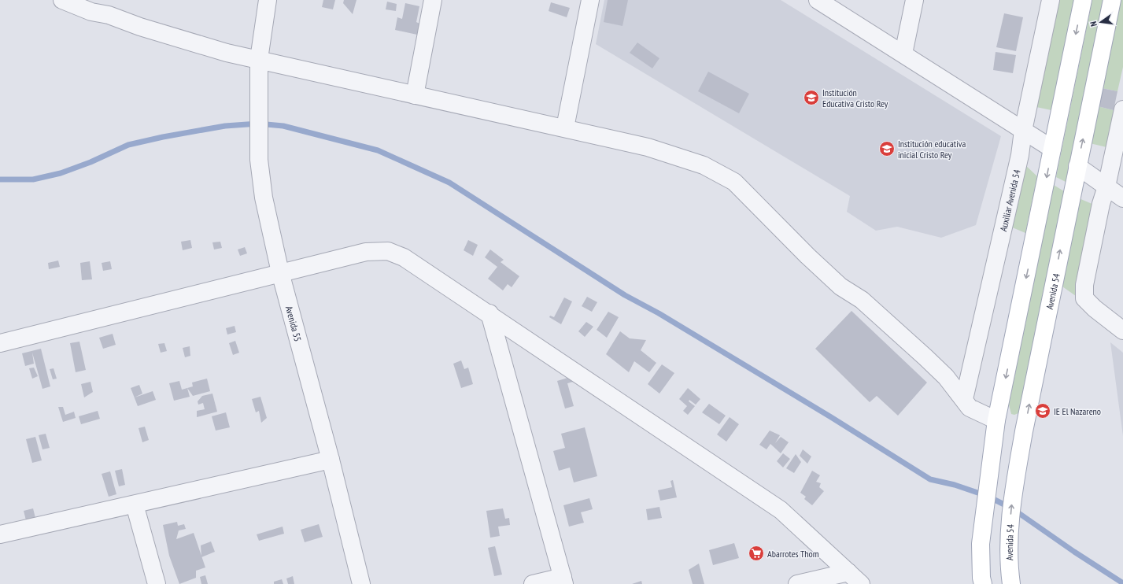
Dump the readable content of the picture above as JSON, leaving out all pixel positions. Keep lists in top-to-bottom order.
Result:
{
  "streets": {
    "main road": ["Avenida 54"],
    "street": ["Auxiliar Avenida 54", "Avenida 55"]
  },
  "places": {
    "school or university": ["Institución Educativa Cristo Rey", "Institución educativa inicial Cristo Rey", "IE El Nazareno"],
    "supermarket": ["Abarrotes Thom"]
  },
  "north": "left"
}
